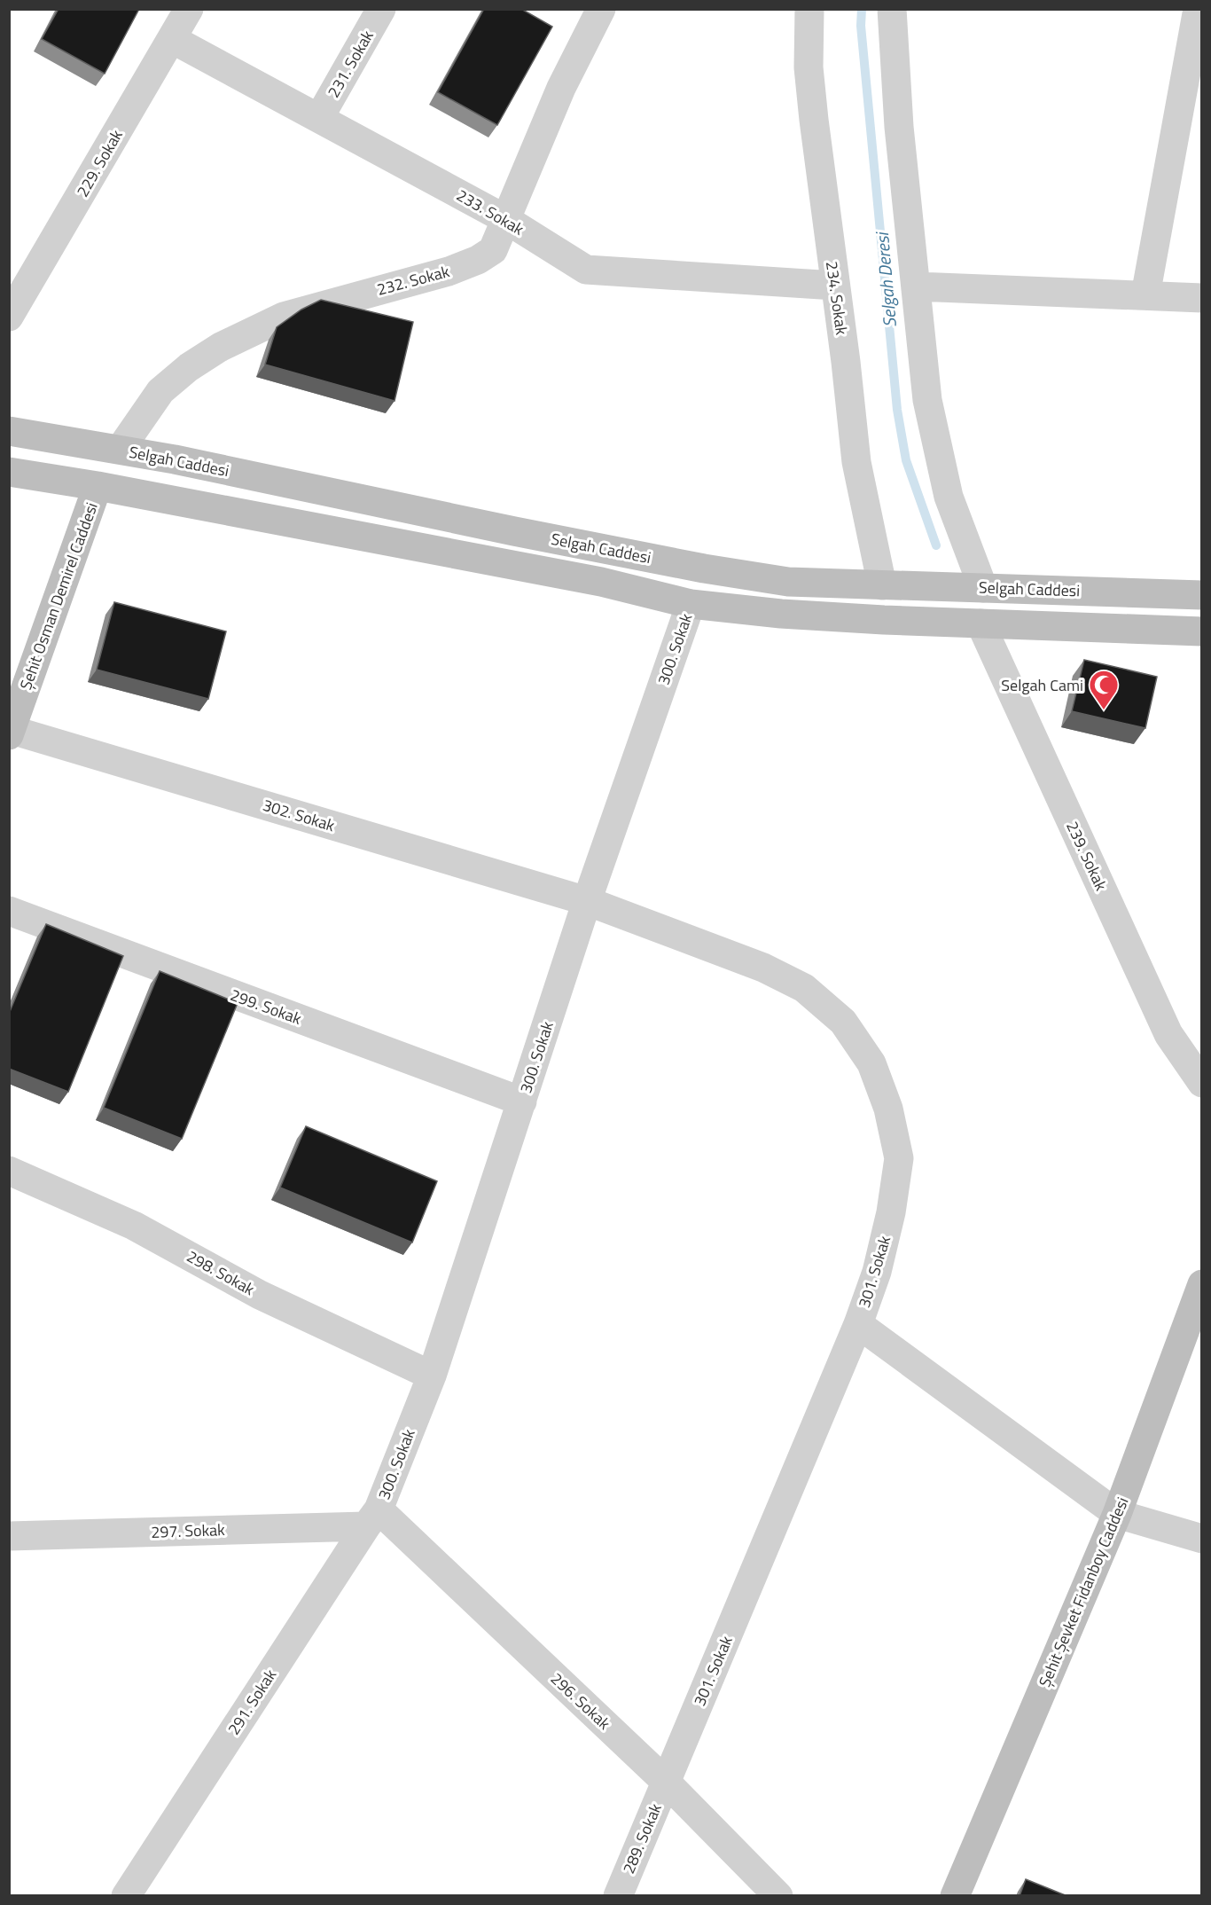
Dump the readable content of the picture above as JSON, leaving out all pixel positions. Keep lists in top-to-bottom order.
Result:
{
  "streets": {
    "main road": ["Selgah Caddesi", "Şehit Osman Demirel Caddesi", "Şehit Şevket Fidanboy Caddesi"],
    "street": [
      "231. Sokak",
      "229. Sokak",
      "233. Sokak",
      "232. Sokak",
      "234. Sokak",
      "300. Sokak",
      "302. Sokak",
      "239. Sokak",
      "299. Sokak",
      "301. Sokak",
      "298. Sokak",
      "297. Sokak",
      "296. Sokak",
      "291. Sokak",
      "289. Sokak"
    ]
  },
  "crossings": [
    ["231. Sokak", "233. Sokak"],
    ["229. Sokak", "233. Sokak"],
    ["233. Sokak", "232. Sokak"],
    ["233. Sokak", "234. Sokak"],
    ["232. Sokak", "Selgah Caddesi"],
    ["234. Sokak", "Selgah Caddesi"],
    ["Selgah Caddesi", "Şehit Osman Demirel Caddesi"],
    ["Selgah Caddesi", "300. Sokak"],
    ["Selgah Caddesi", "239. Sokak"],
    ["Şehit Osman Demirel Caddesi", "302. Sokak"],
    ["300. Sokak", "302. Sokak"],
    ["300. Sokak", "299. Sokak"],
    ["300. Sokak", "301. Sokak"],
    ["300. Sokak", "298. Sokak"],
    ["300. Sokak", "297. Sokak"],
    ["300. Sokak", "296. Sokak"],
    ["300. Sokak", "291. Sokak"],
    ["302. Sokak", "301. Sokak"],
    ["301. Sokak", "296. Sokak"],
    ["301. Sokak", "289. Sokak"],
    ["297. Sokak", "296. Sokak"],
    ["297. Sokak", "291. Sokak"],
    ["296. Sokak", "291. Sokak"],
    ["296. Sokak", "289. Sokak"]
  ],
  "water": ["Selgah Deresi"],
  "places": {
    "mosque": ["Selgah Cami"]
  }
}
